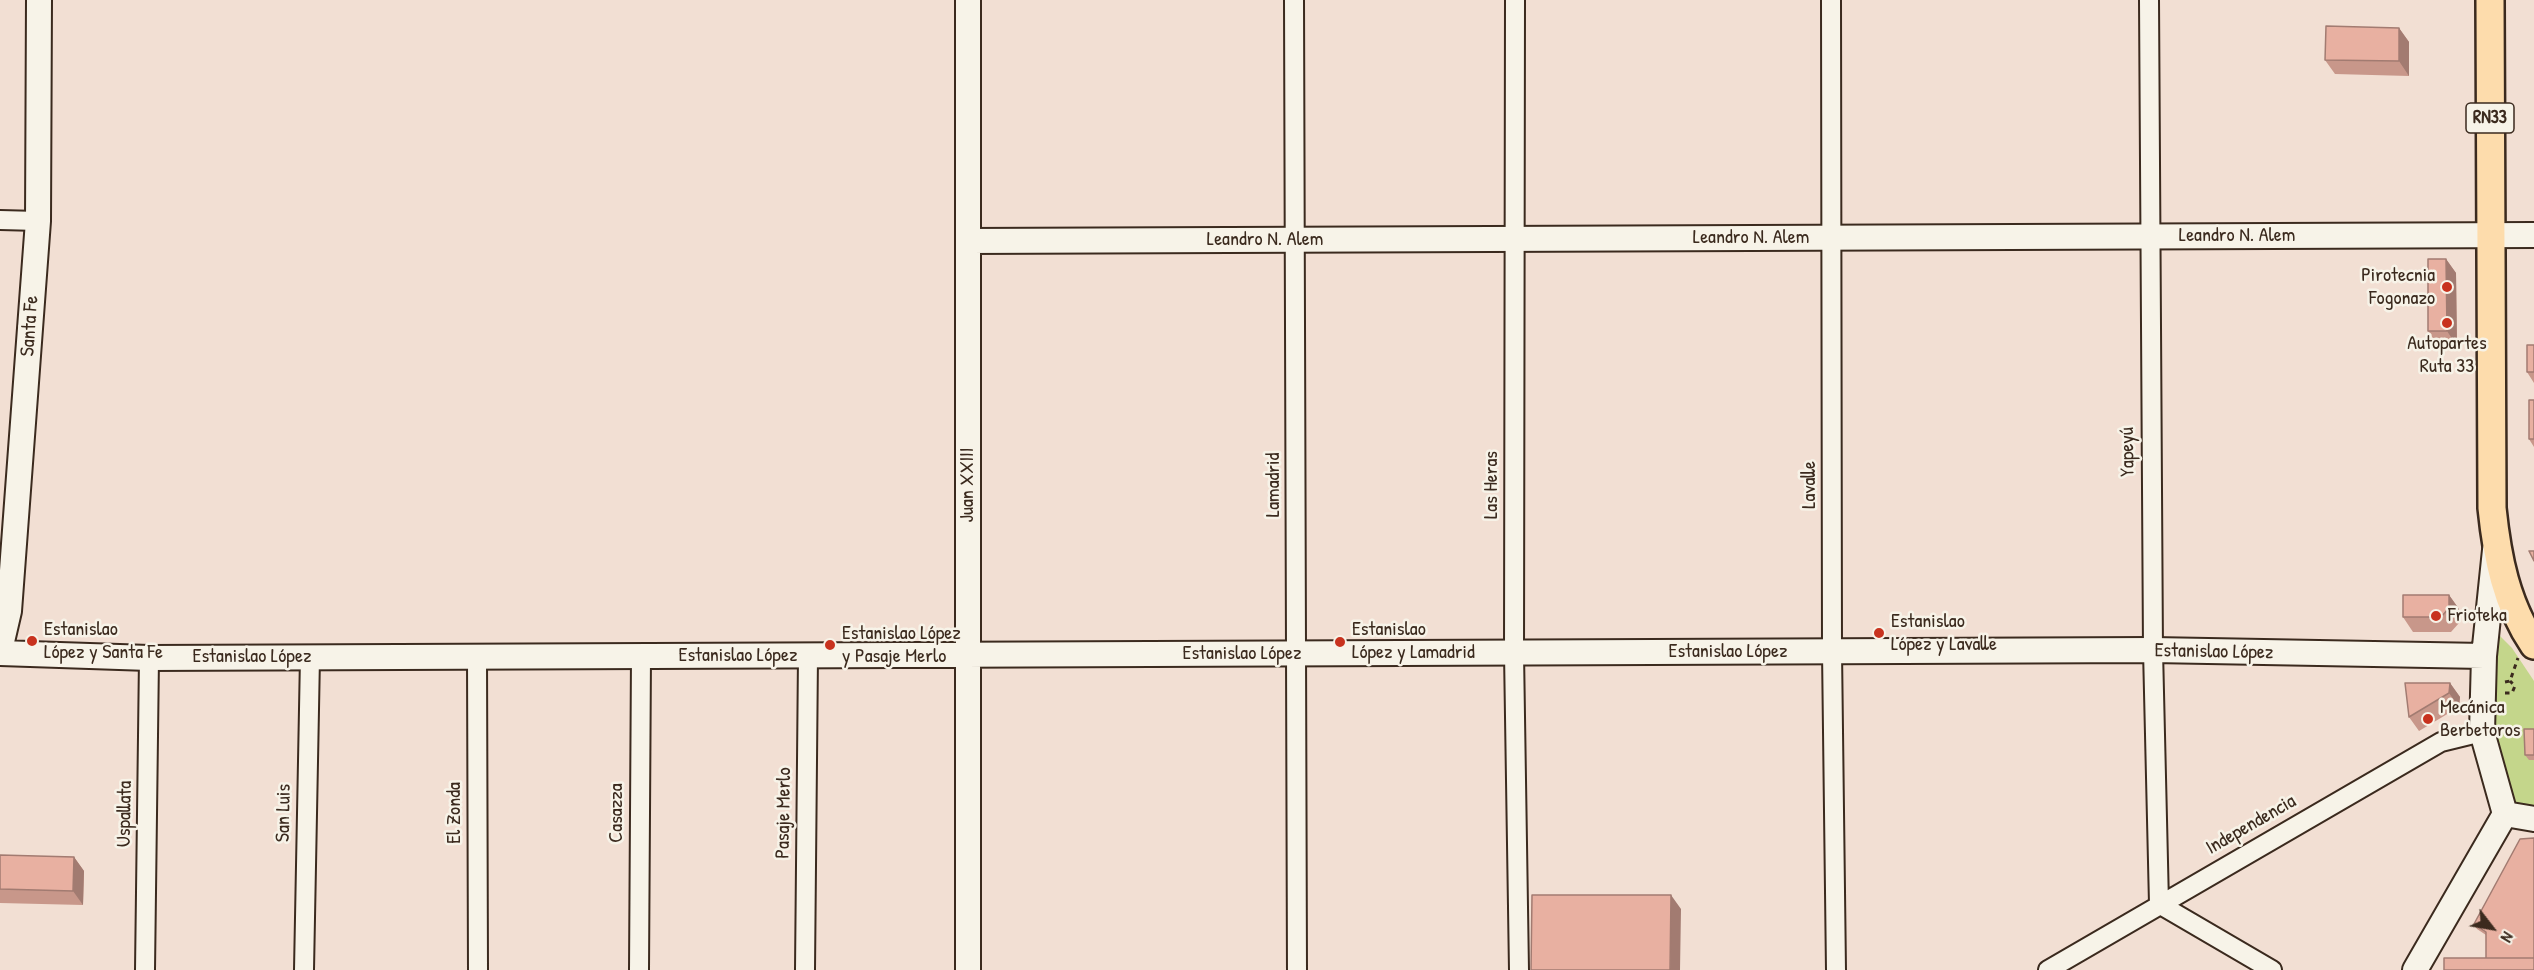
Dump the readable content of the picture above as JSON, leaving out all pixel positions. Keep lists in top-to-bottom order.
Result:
{
  "streets": {
    "main road": ["RN33"],
    "street": [
      "Leandro N. Alem",
      "Santa Fe",
      "Yapeyú",
      "Juan XXIII",
      "Lamadrid",
      "Las Heras",
      "Lavalle",
      "Estanislao López",
      "San Luis",
      "El Zonda",
      "Casazza",
      "Pasaje Merlo",
      "Uspallata",
      "Independencia"
    ]
  },
  "crossings": [
    ["RN33", "Leandro N. Alem"],
    ["Leandro N. Alem", "Yapeyú"],
    ["Leandro N. Alem", "Juan XXIII"],
    ["Leandro N. Alem", "Lamadrid"],
    ["Leandro N. Alem", "Las Heras"],
    ["Leandro N. Alem", "Lavalle"],
    ["Santa Fe", "Estanislao López"],
    ["Yapeyú", "Estanislao López"],
    ["Yapeyú", "Independencia"],
    ["Juan XXIII", "Estanislao López"],
    ["Lamadrid", "Estanislao López"],
    ["Las Heras", "Estanislao López"],
    ["Lavalle", "Estanislao López"],
    ["Estanislao López", "San Luis"],
    ["Estanislao López", "El Zonda"],
    ["Estanislao López", "Casazza"],
    ["Estanislao López", "Pasaje Merlo"],
    ["Estanislao López", "Uspallata"]
  ],
  "places": [
    "Pirotecnia Fogonazo",
    "Autopartes Ruta 33",
    "Frioteka",
    "Estanislao López y Lavalle",
    "Estanislao López y Santa Fe",
    "Estanislao López y Lamadrid",
    "Estanislao López y Pasaje Merlo",
    "Mecánica Berbetoros"
  ],
  "north": "bottom right"
}
